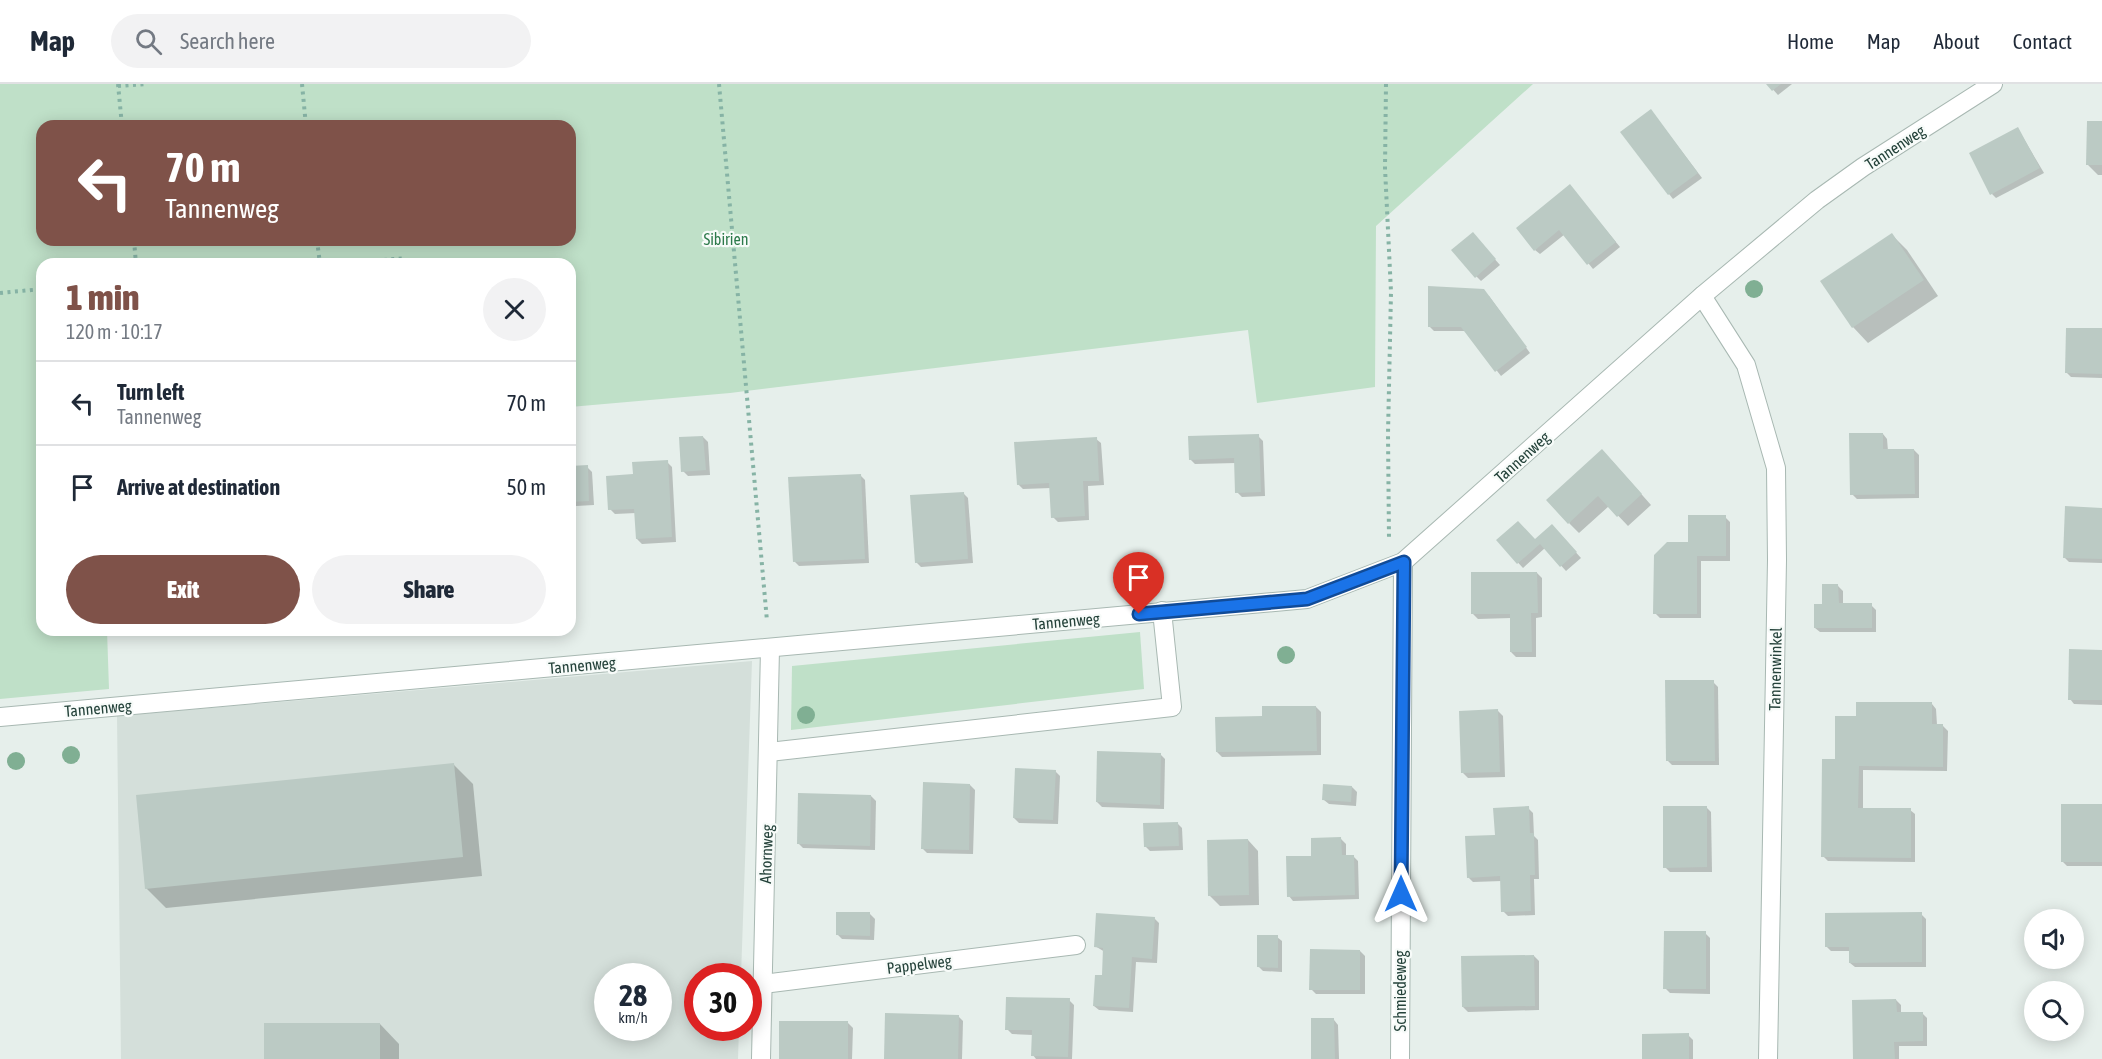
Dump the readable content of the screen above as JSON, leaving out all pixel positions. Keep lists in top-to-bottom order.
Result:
{
  "streets": {
    "street": [
      "Tannenweg",
      "Tannenwinkel",
      "Ahornweg",
      "Pappelweg",
      "Schmiedeweg"
    ]
  },
  "crossings": [
    ["Tannenweg", "Tannenwinkel"],
    ["Tannenweg", "Ahornweg"],
    ["Tannenweg", "Schmiedeweg"],
    ["Ahornweg", "Pappelweg"]
  ],
  "parks": ["Sibirien"],
  "page": {
    "header": "Map",
    "search": "Search here",
    "nav": [
      "Home",
      "Map",
      "About",
      "Contact"
    ],
    "turn": ["70 m", "Tannenweg"],
    "heading": ["1 min", "120 m · 10:17"],
    "list": [
      {
        "name": "Turn left",
        "note": "Tannenweg",
        "value": "70 m"
      },
      {
        "name": "Arrive at destination",
        "value": "50 m"
      }
    ],
    "buttons": ["Exit", "Share"],
    "speed": "28 km/h",
    "limit": "30"
  }
}
